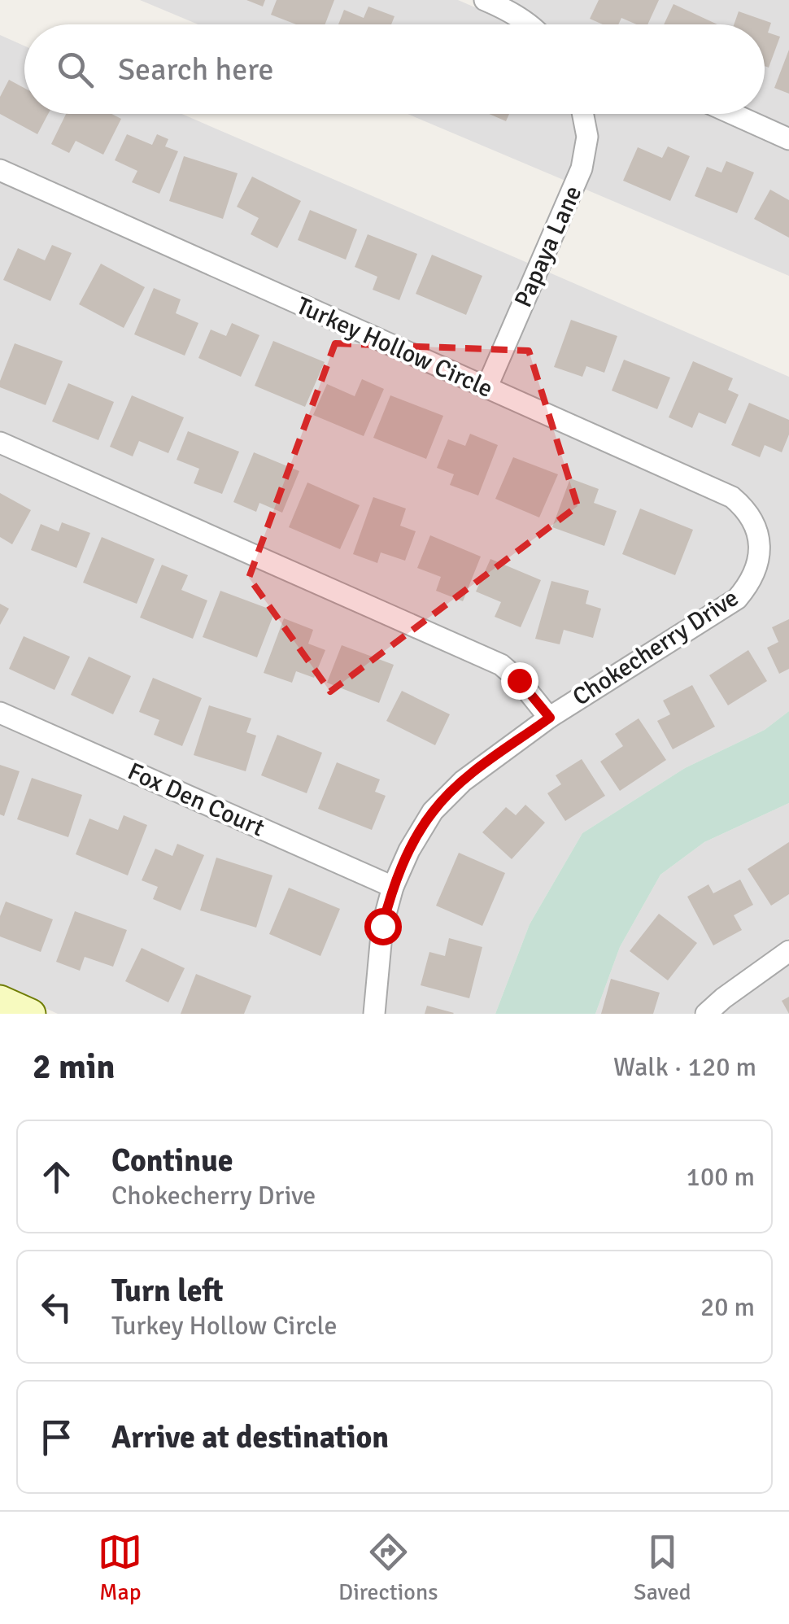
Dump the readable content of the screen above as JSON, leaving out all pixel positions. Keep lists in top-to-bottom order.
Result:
{
  "streets": {
    "street": [
      "Papaya Lane",
      "Turkey Hollow Circle",
      "Chokecherry Drive",
      "Fox Den Court"
    ]
  },
  "crossings": [
    ["Papaya Lane", "Turkey Hollow Circle"],
    ["Turkey Hollow Circle", "Chokecherry Drive"],
    ["Chokecherry Drive", "Fox Den Court"]
  ],
  "page": {
    "search": "Search here",
    "heading": ["2 min", "Walk · 120 m"],
    "list": [
      ["Continue", "Chokecherry Drive", "100 m"],
      ["Turn left", "Turkey Hollow Circle", "20 m"],
      "Arrive at destination"
    ],
    "nav": ["Map", "Directions", "Saved"]
  }
}
